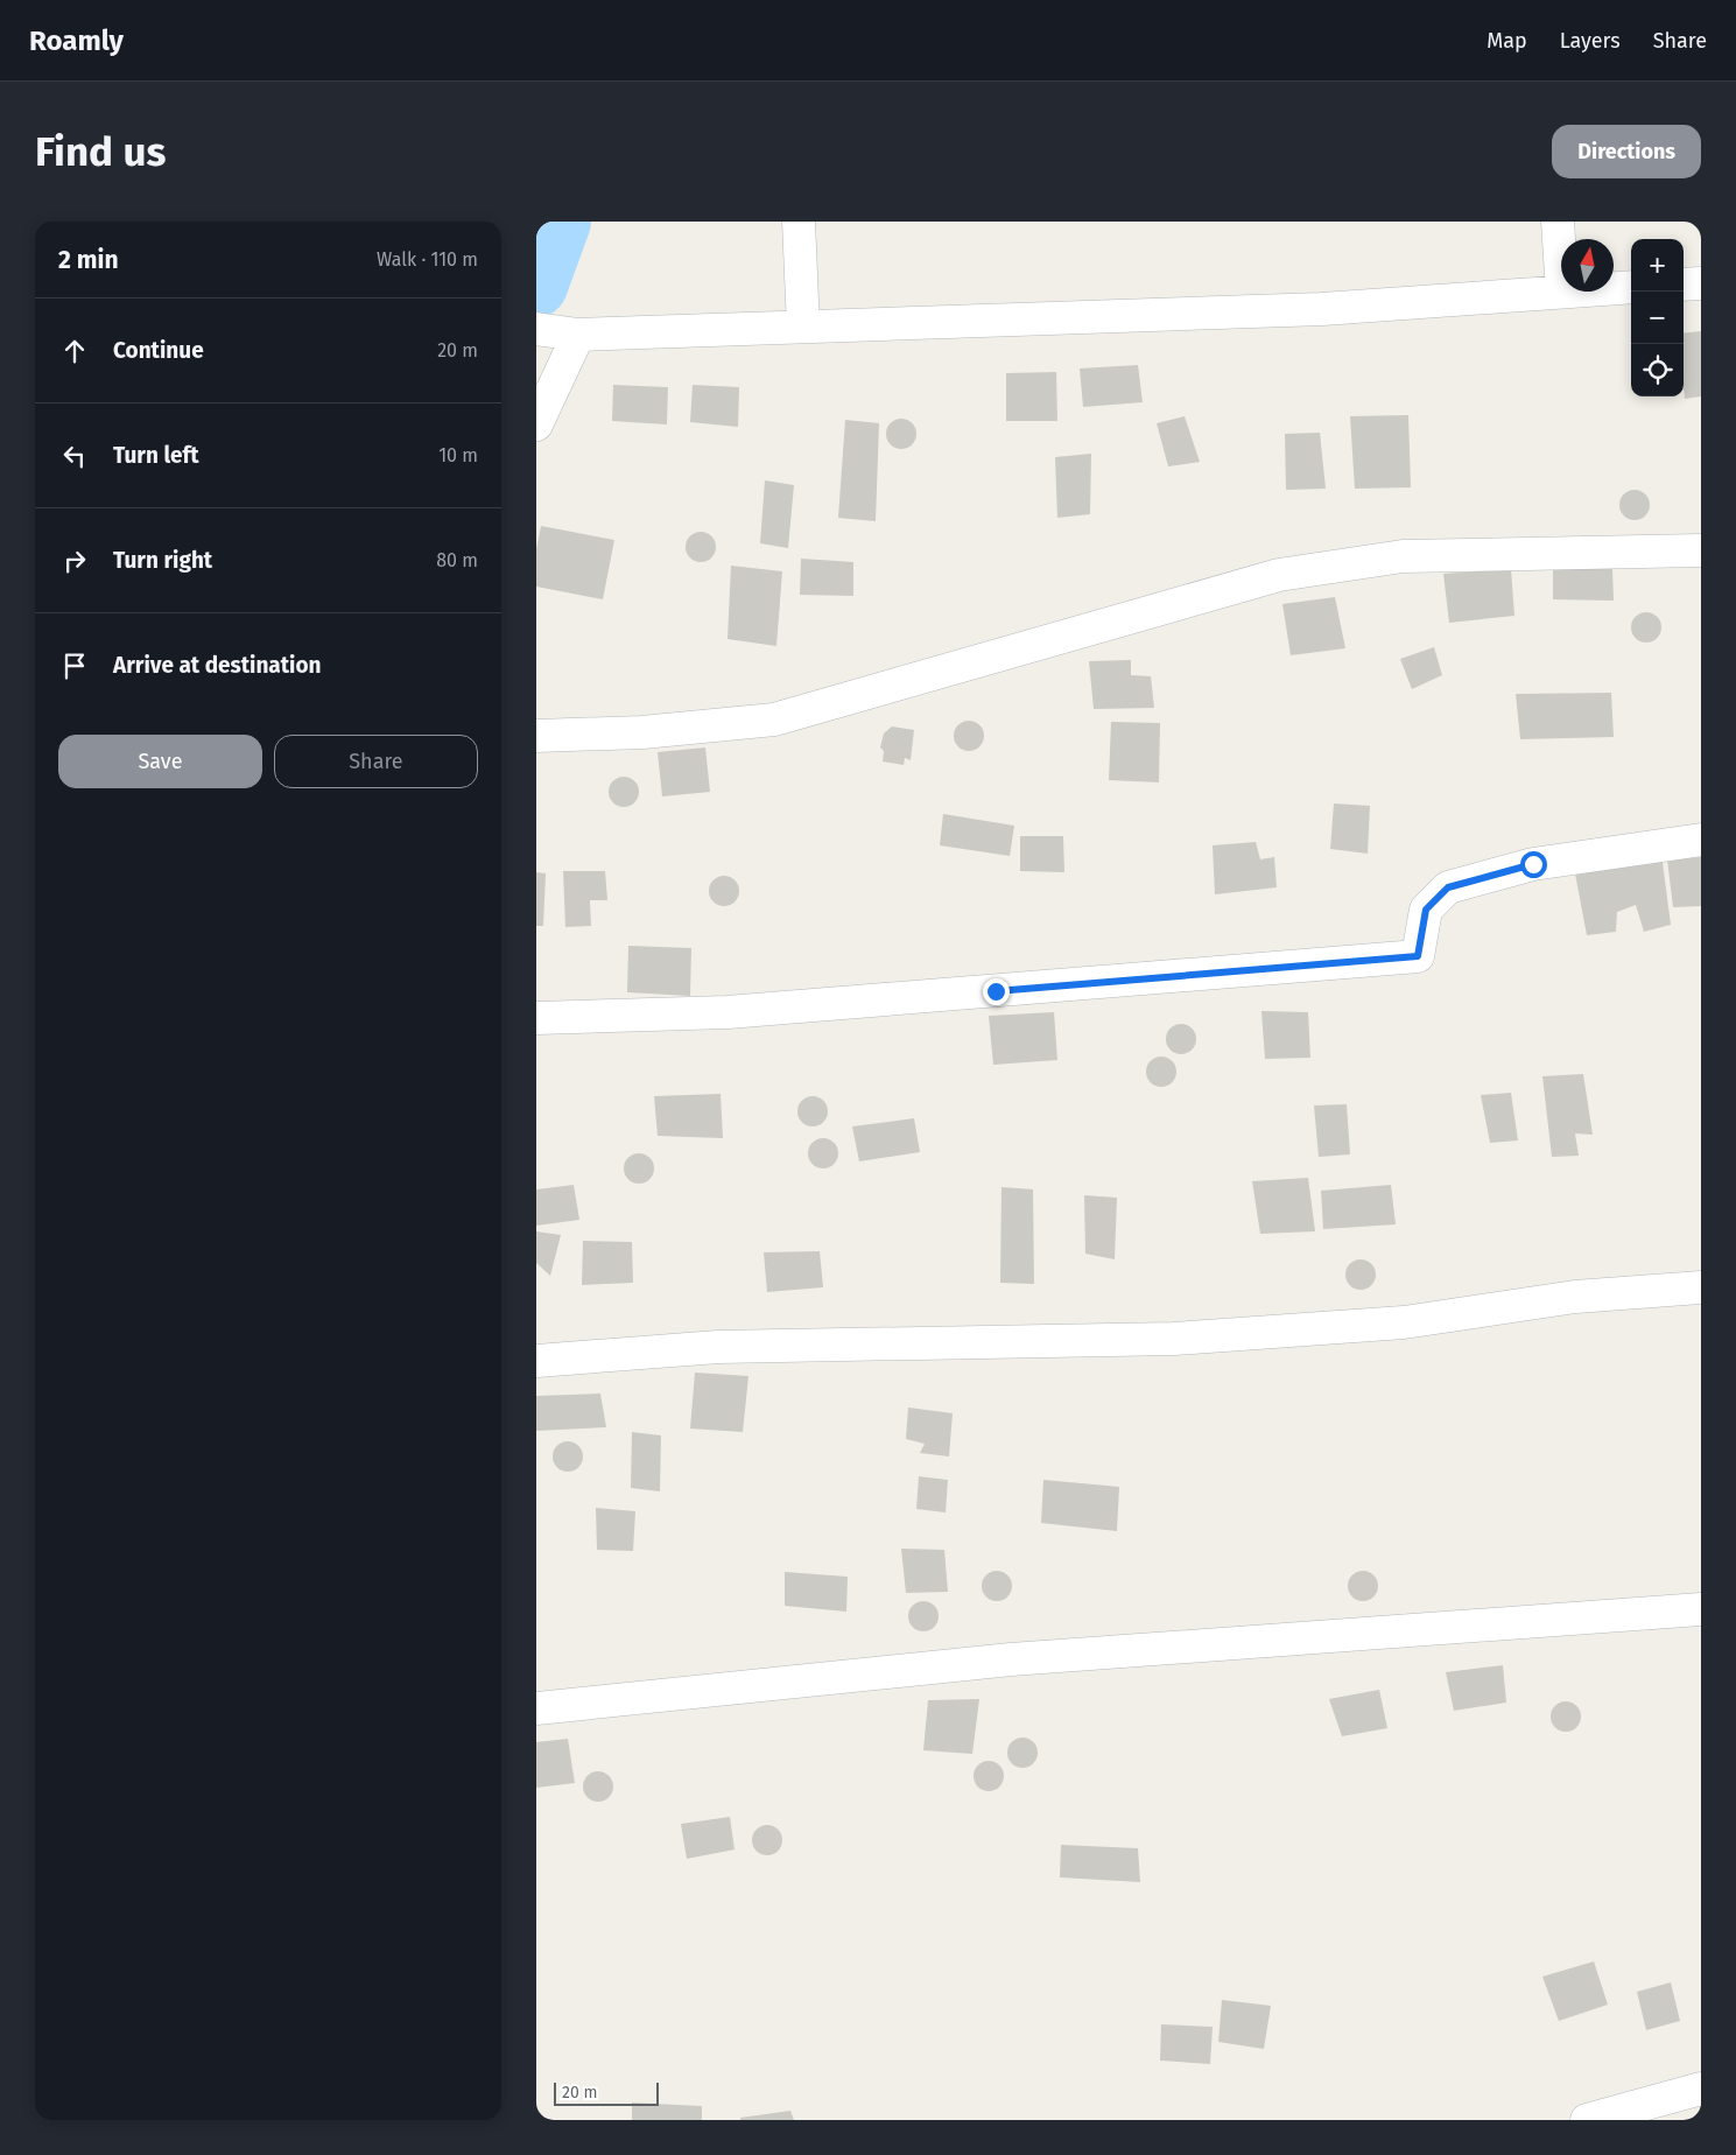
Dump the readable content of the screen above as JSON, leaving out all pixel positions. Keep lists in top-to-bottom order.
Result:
{
  "scale_bar": "20 m",
  "north": "top",
  "page": {
    "header": "Roamly",
    "nav": ["Map", "Layers", "Share"],
    "buttons": [
      "Directions",
      ["Save", "Share"]
    ],
    "title": "Find us",
    "heading": ["2 min", "Walk · 110 m"],
    "map_buttons": ["+", "−"],
    "list": [
      ["Continue", "20 m"],
      ["Turn left", "10 m"],
      ["Turn right", "80 m"],
      "Arrive at destination"
    ],
    "scale": "20 m"
  }
}
